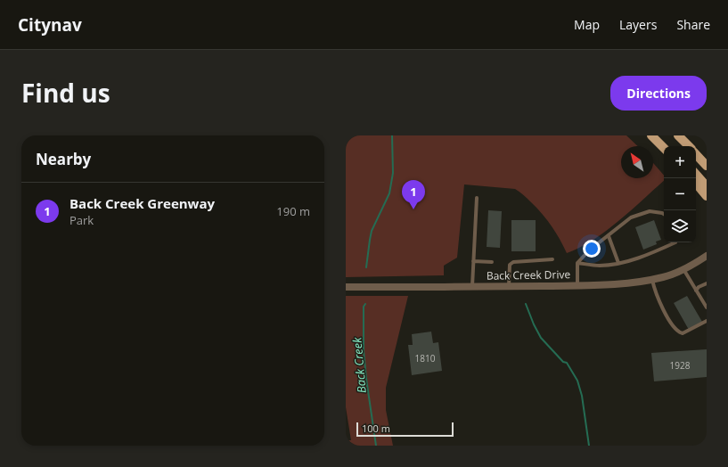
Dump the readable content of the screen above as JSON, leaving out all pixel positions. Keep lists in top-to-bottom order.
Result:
{
  "streets": {
    "street": ["Back Creek Drive"]
  },
  "water": ["Back Creek"],
  "house_numbers": ["1810", "1928"],
  "scale_bar": "100 m",
  "north": "top left",
  "page": {
    "header": "Citynav",
    "nav": ["Map", "Layers", "Share"],
    "title": "Find us",
    "buttons": "Directions",
    "heading": "Nearby",
    "map_buttons": ["+", "−"],
    "pins": "1",
    "list": [
      {
        "mark": "1",
        "name": "Back Creek Greenway",
        "note": "Park",
        "value": "190 m"
      }
    ],
    "scale": "100 m"
  }
}
